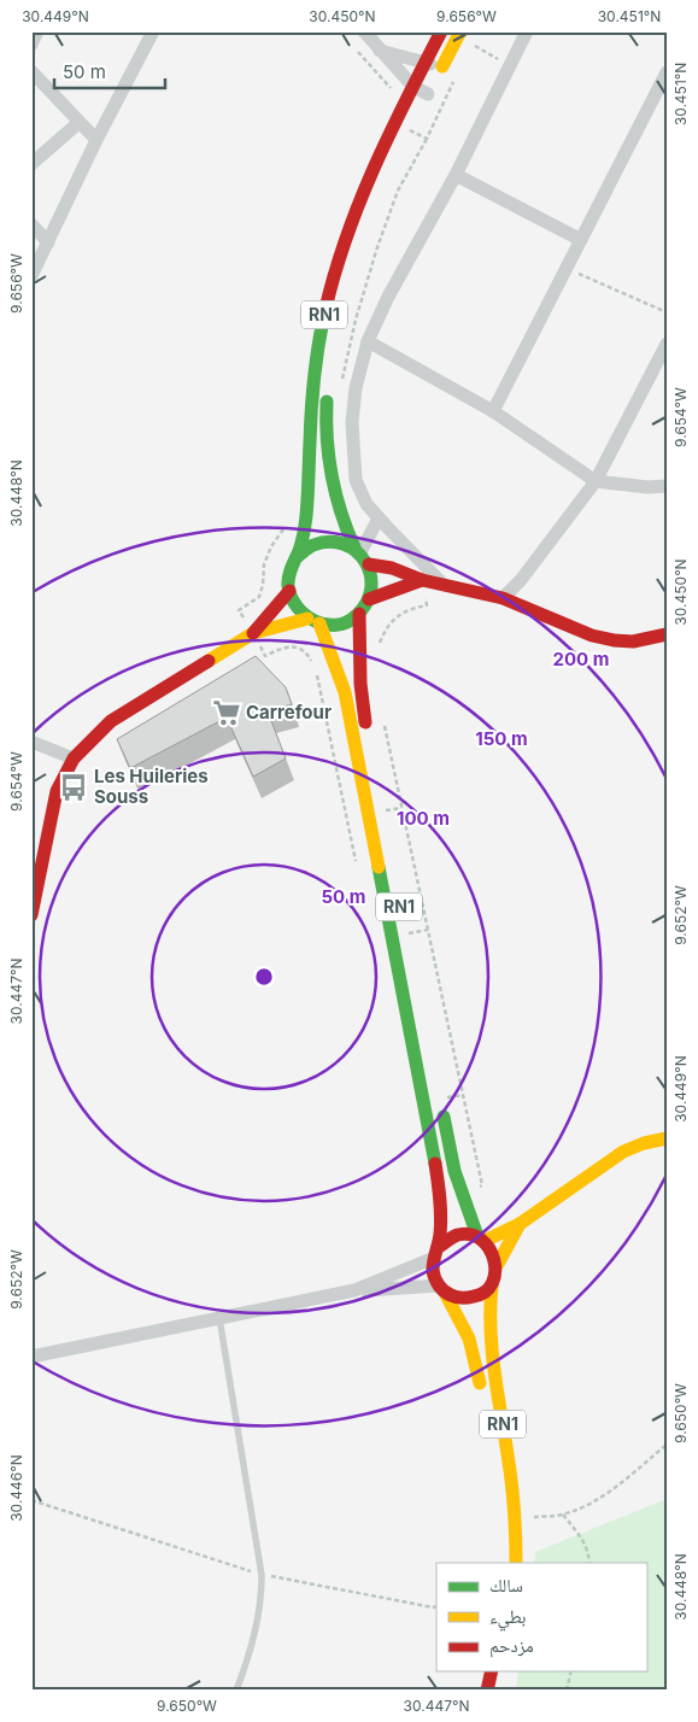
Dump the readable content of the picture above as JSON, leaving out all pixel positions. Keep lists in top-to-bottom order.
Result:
{
  "streets": {
    "main road": ["RN1"]
  },
  "places": {
    "supermarket": ["Carrefour"],
    "bus stop": ["Les Huileries Souss"]
  },
  "legend": ["سالك", "بطيء", "مزدحم"],
  "scale_bar": "50 m",
  "coordinates": [
    "30.449°N",
    "30.450°N",
    "9.656°W",
    "30.451°N",
    "9.654°W",
    "30.448°N",
    "9.652°W",
    "30.447°N",
    "9.650°W",
    "30.446°N"
  ],
  "rings": [
    "200 m",
    "150 m",
    "100 m",
    "50 m"
  ]
}
